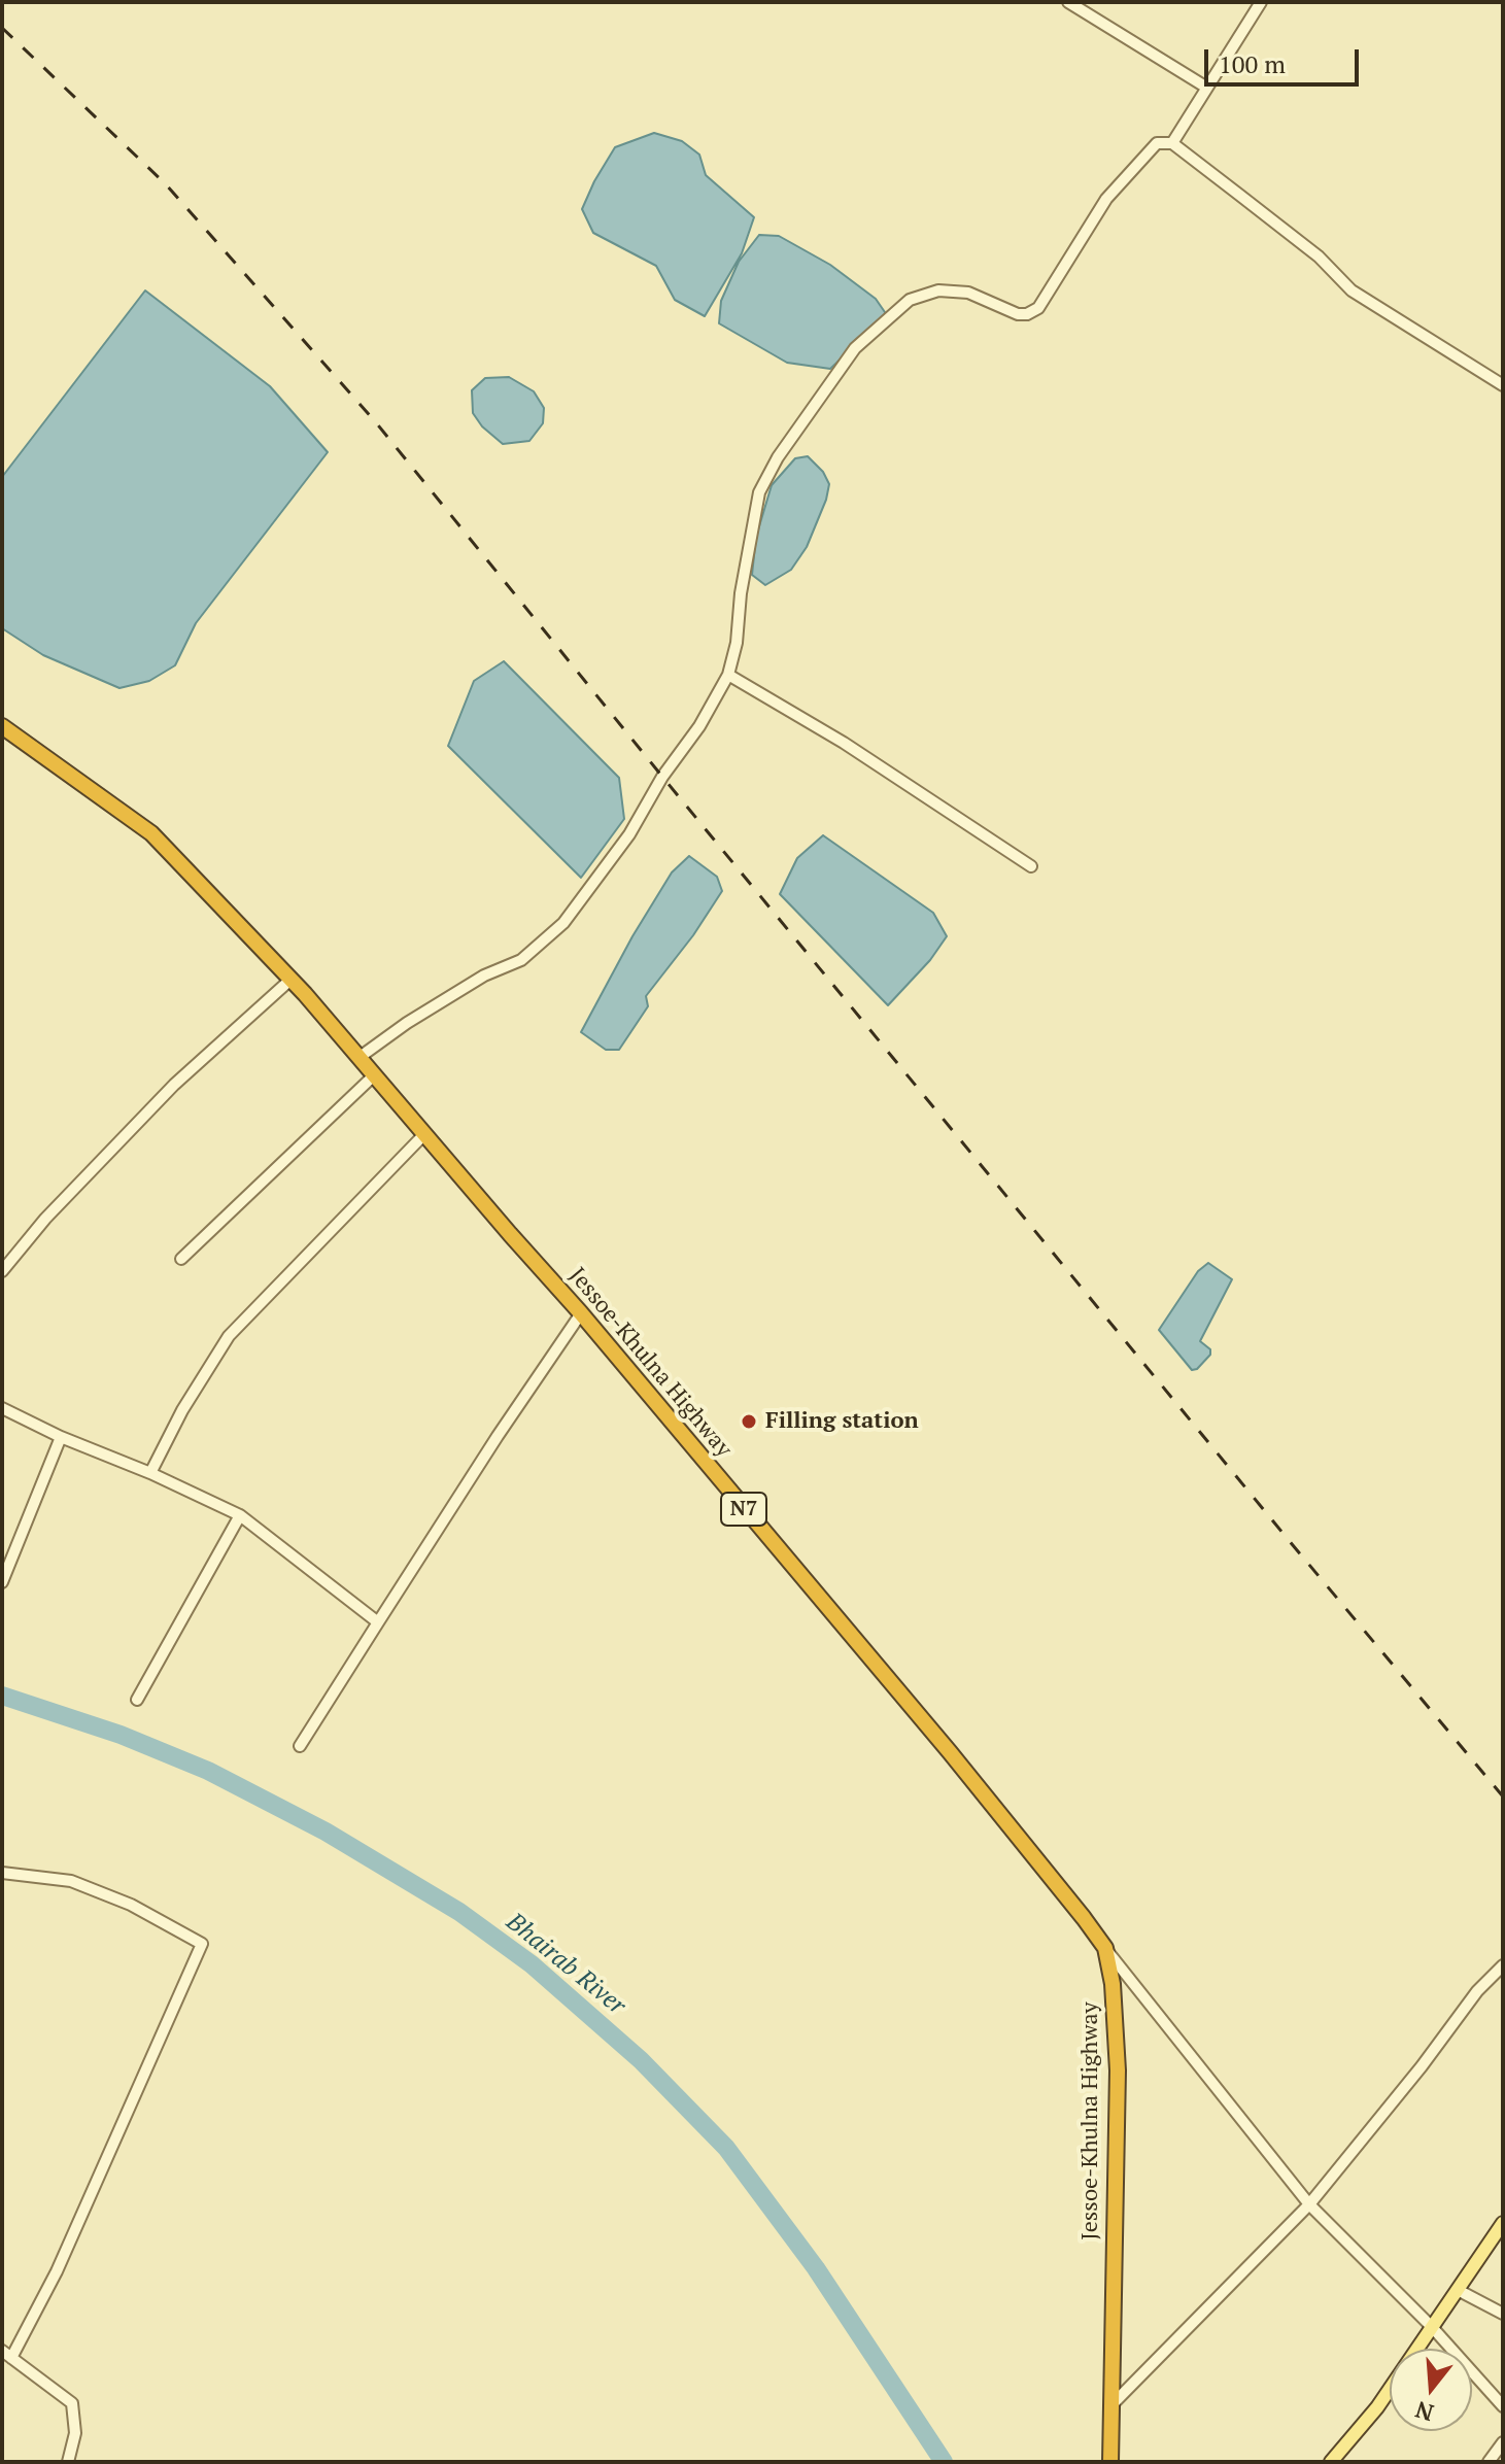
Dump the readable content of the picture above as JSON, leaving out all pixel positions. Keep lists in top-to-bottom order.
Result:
{
  "streets": {
    "highway": ["Jessoe-Khulna Highway", "N7"]
  },
  "water": ["Bhairab River"],
  "places": ["Filling station"],
  "scale_bar": "100 m",
  "north": "bottom"
}
